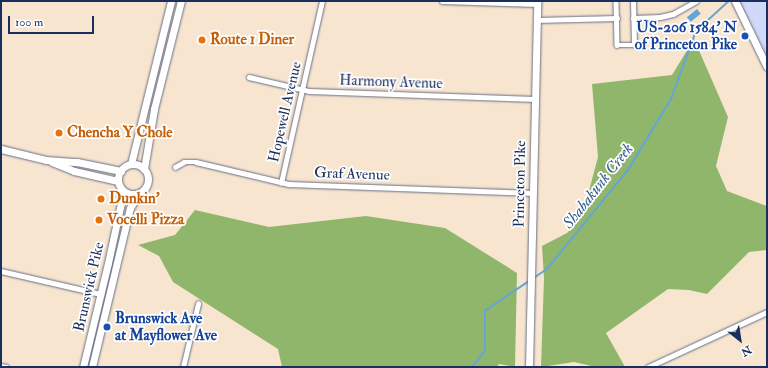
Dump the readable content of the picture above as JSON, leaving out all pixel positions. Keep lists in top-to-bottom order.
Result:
{
  "streets": {
    "main road": ["Princeton Pike", "Brunswick Pike"],
    "street": ["Harmony Avenue", "Hopewell Avenue", "Graf Avenue"]
  },
  "crossings": [
    ["Harmony Avenue", "Hopewell Avenue"],
    ["Harmony Avenue", "Princeton Pike"],
    ["Hopewell Avenue", "Graf Avenue"],
    ["Graf Avenue", "Princeton Pike"]
  ],
  "water": ["Shabakunk Creek"],
  "places": [
    "US-206 1584' N of Princeton Pike",
    "Route 1 Diner",
    "Chencha Y Chole",
    "Dunkin'",
    "Vocelli Pizza",
    "Brunswick Ave at Mayflower Ave"
  ],
  "scale_bar": "100 m",
  "north": "bottom right"
}
